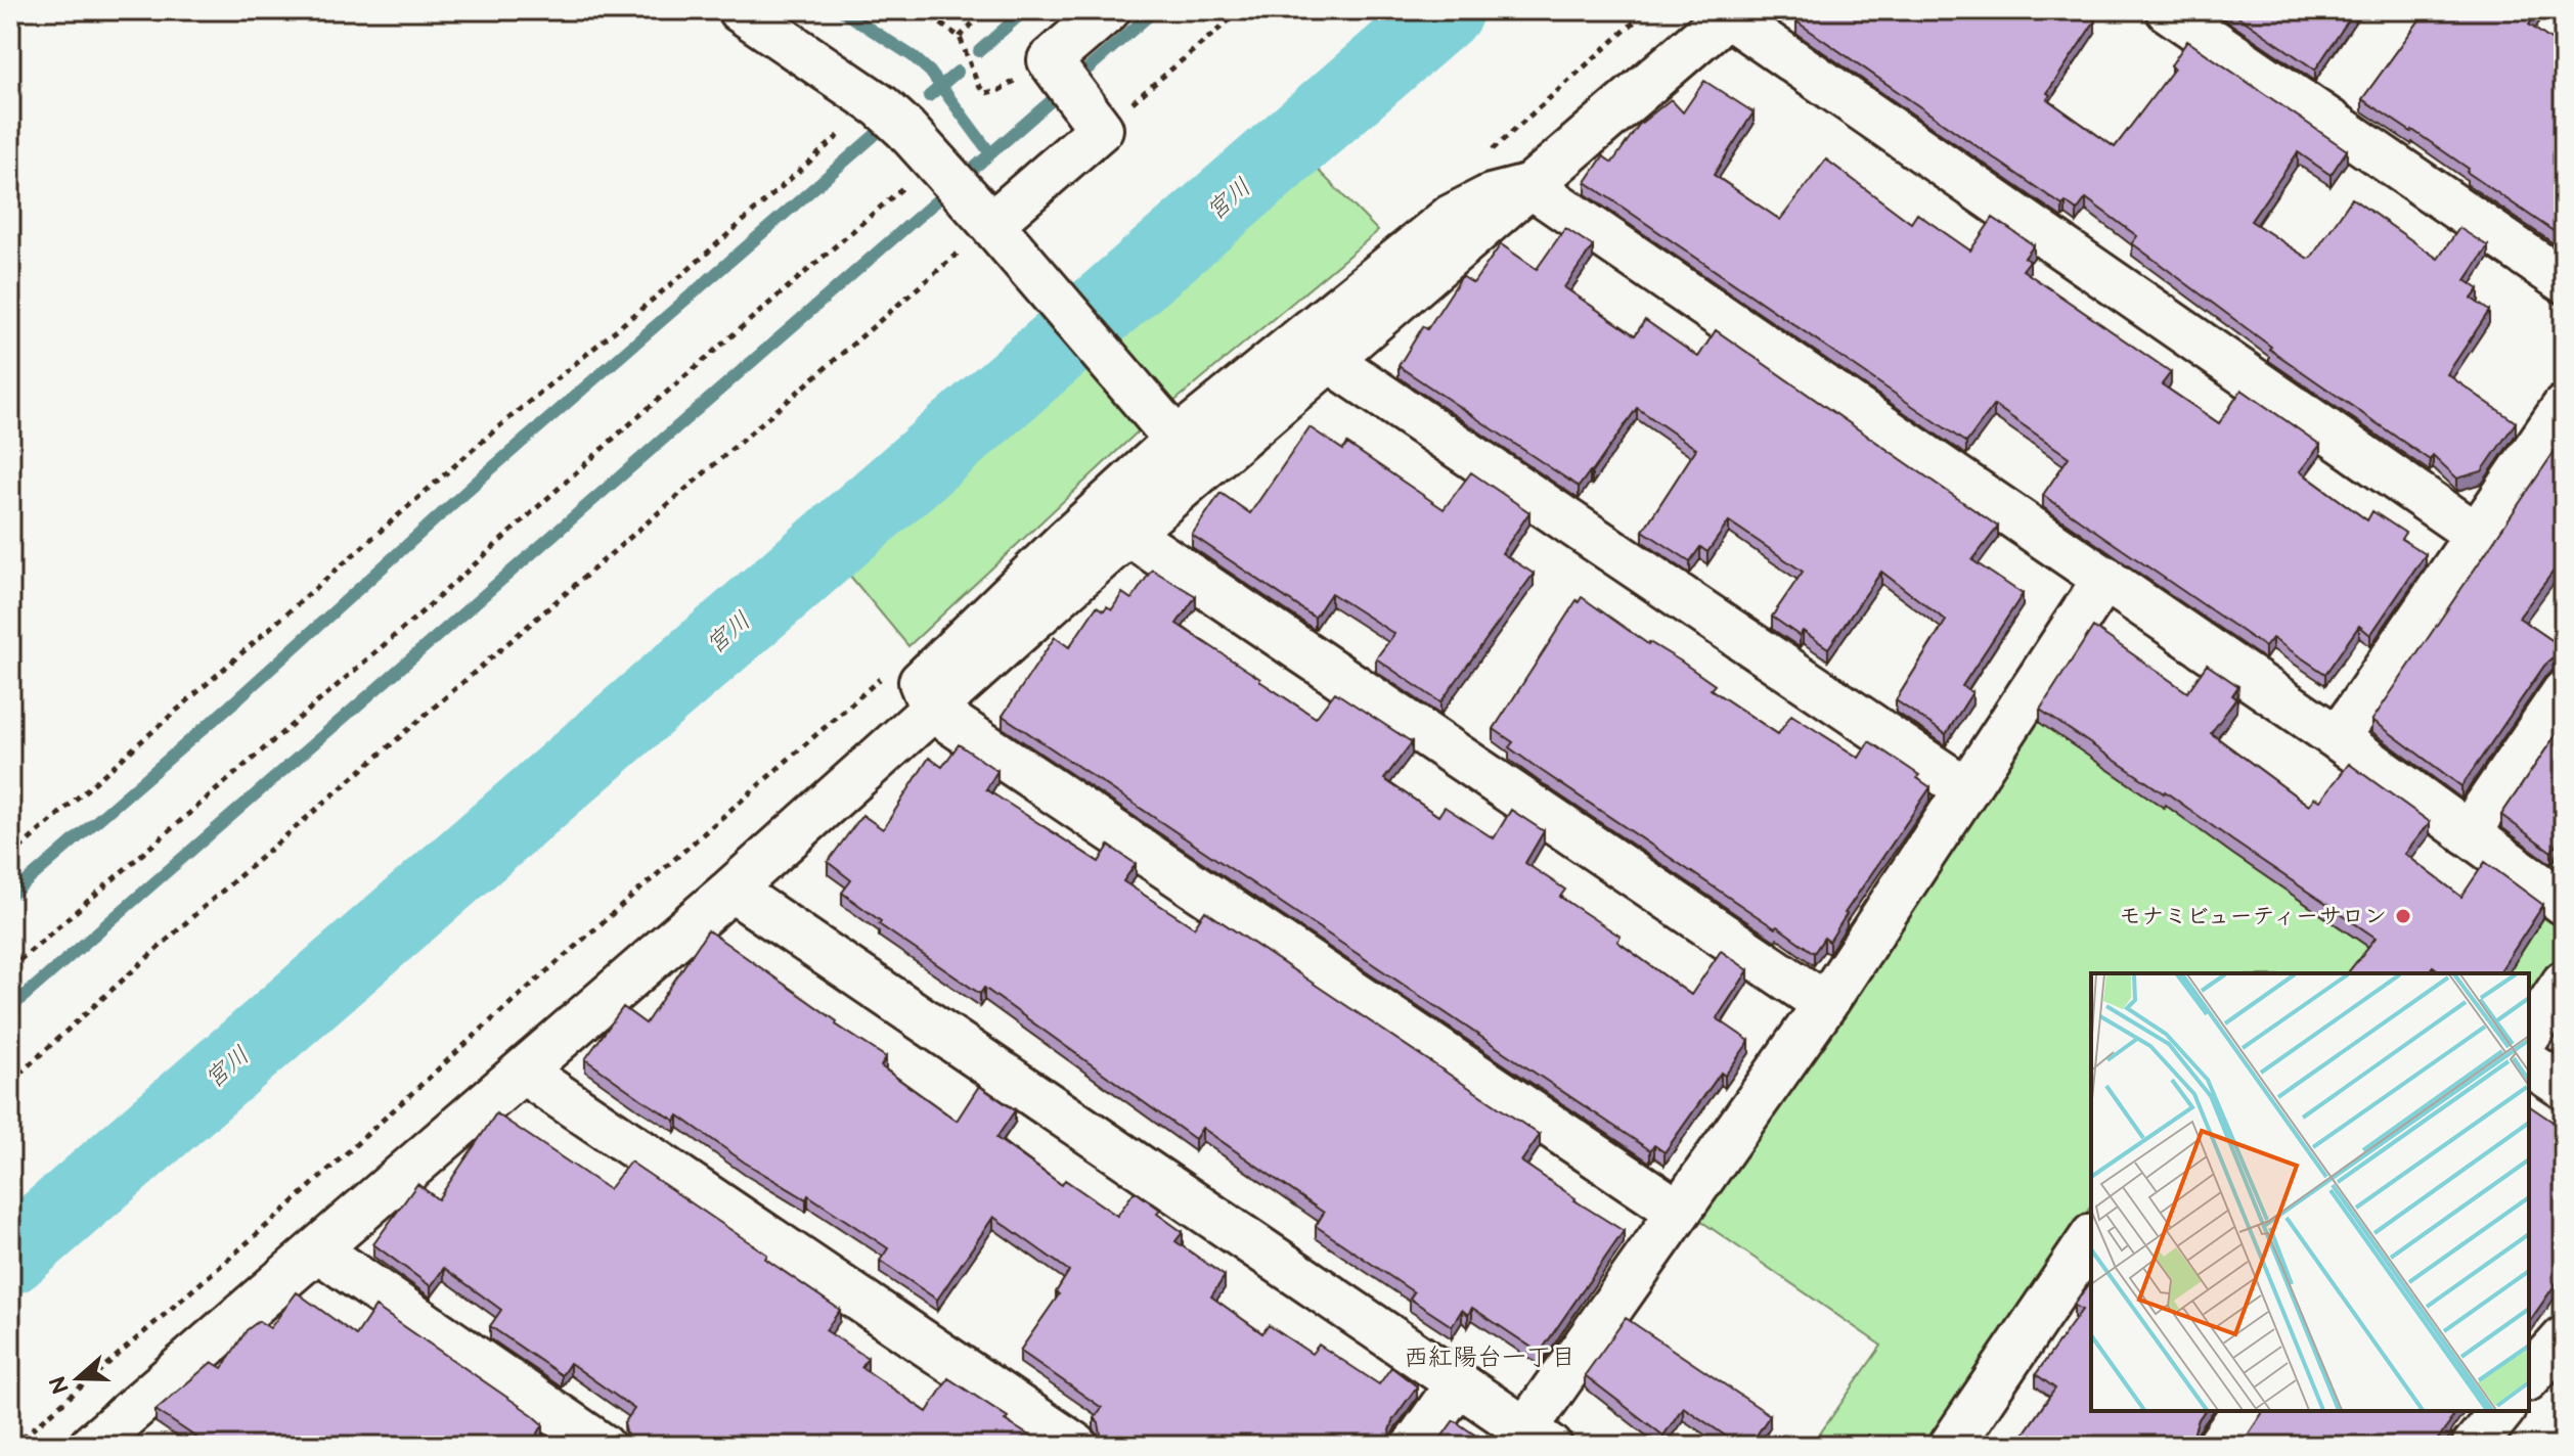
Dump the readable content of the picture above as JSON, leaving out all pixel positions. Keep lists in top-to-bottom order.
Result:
{
  "districts": ["西紅陽台一丁目"],
  "water": ["宮川"],
  "places": ["モナミビューティーサロン"],
  "north": "left"
}
